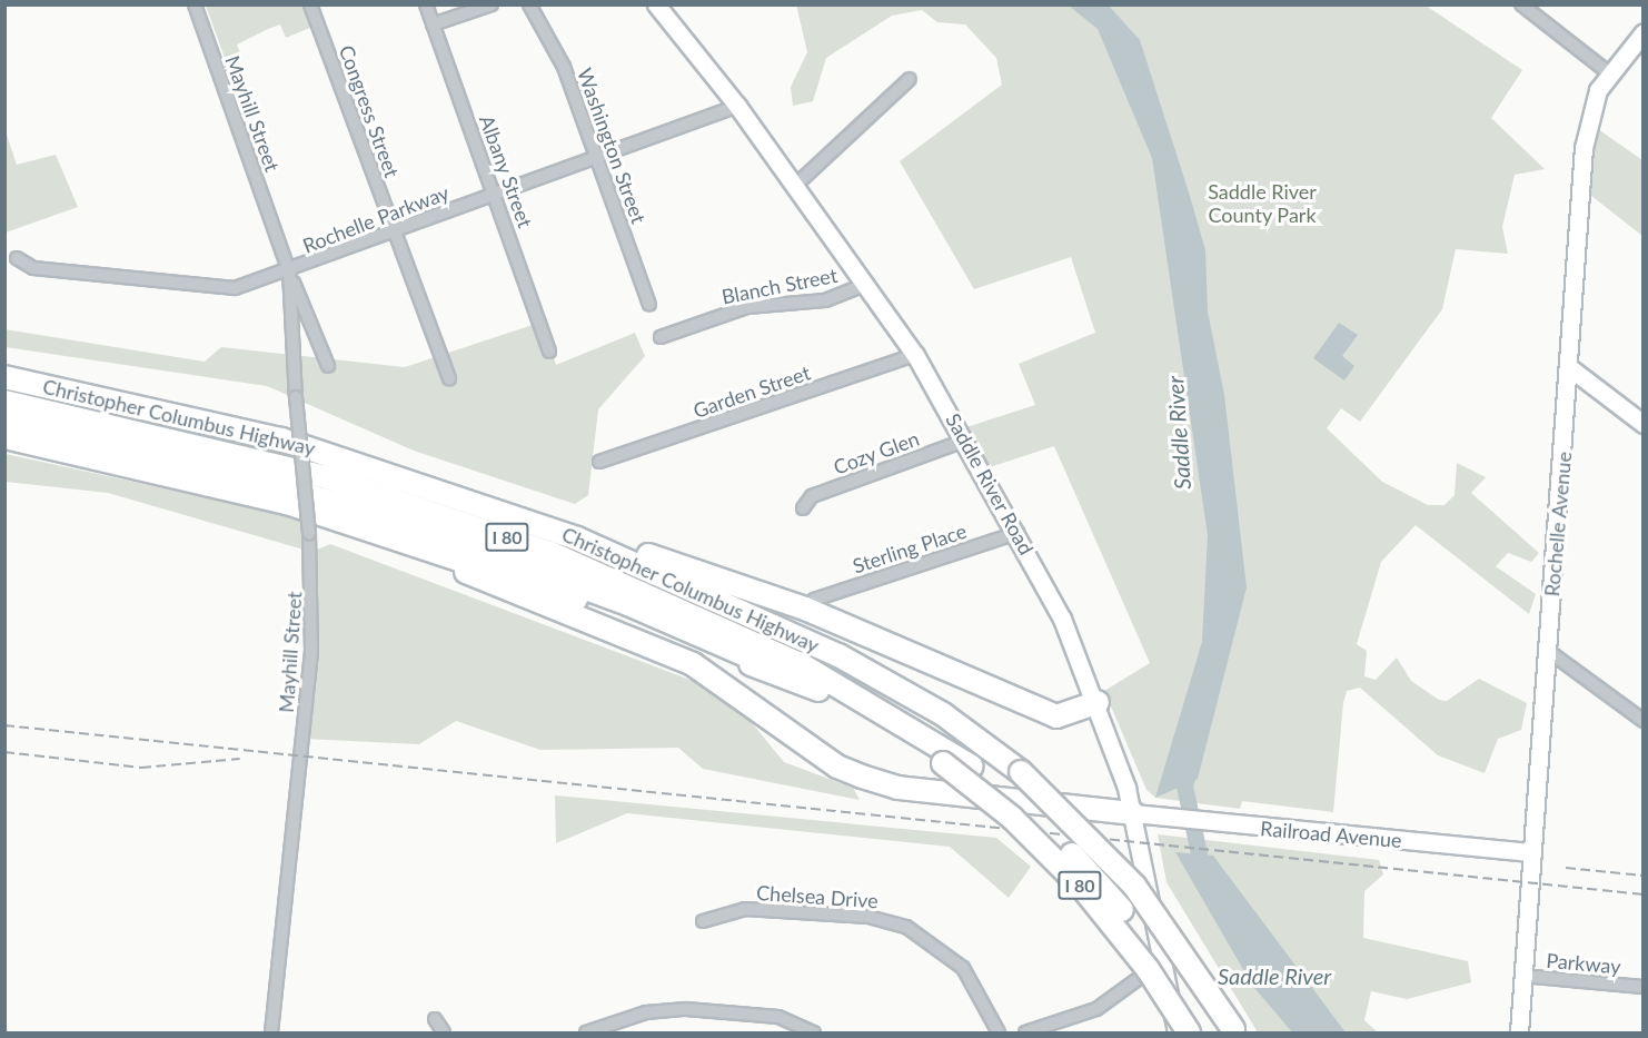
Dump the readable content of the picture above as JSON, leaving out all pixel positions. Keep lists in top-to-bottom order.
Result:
{
  "streets": {
    "highway": ["Christopher Columbus Highway", "I 80"],
    "street": [
      "Congress Street",
      "Mayhill Street",
      "Washington Street",
      "Albany Street",
      "Rochelle Parkway",
      "Blanch Street",
      "Garden Street",
      "Cozy Glen",
      "Saddle River Road",
      "Rochelle Avenue",
      "Sterling Place",
      "Railroad Avenue",
      "Chelsea Drive",
      "Parkway"
    ]
  },
  "crossings": [
    ["Congress Street", "Rochelle Parkway"],
    ["Mayhill Street", "Rochelle Parkway"],
    ["Washington Street", "Rochelle Parkway"],
    ["Albany Street", "Rochelle Parkway"],
    ["Rochelle Parkway", "Saddle River Road"],
    ["Blanch Street", "Saddle River Road"],
    ["Garden Street", "Saddle River Road"],
    ["Cozy Glen", "Saddle River Road"],
    ["Saddle River Road", "Sterling Place"],
    ["Saddle River Road", "Railroad Avenue"],
    ["Rochelle Avenue", "Railroad Avenue"],
    ["Rochelle Avenue", "Parkway"]
  ],
  "water": ["Saddle River"],
  "parks": ["Saddle River County Park"]
}
